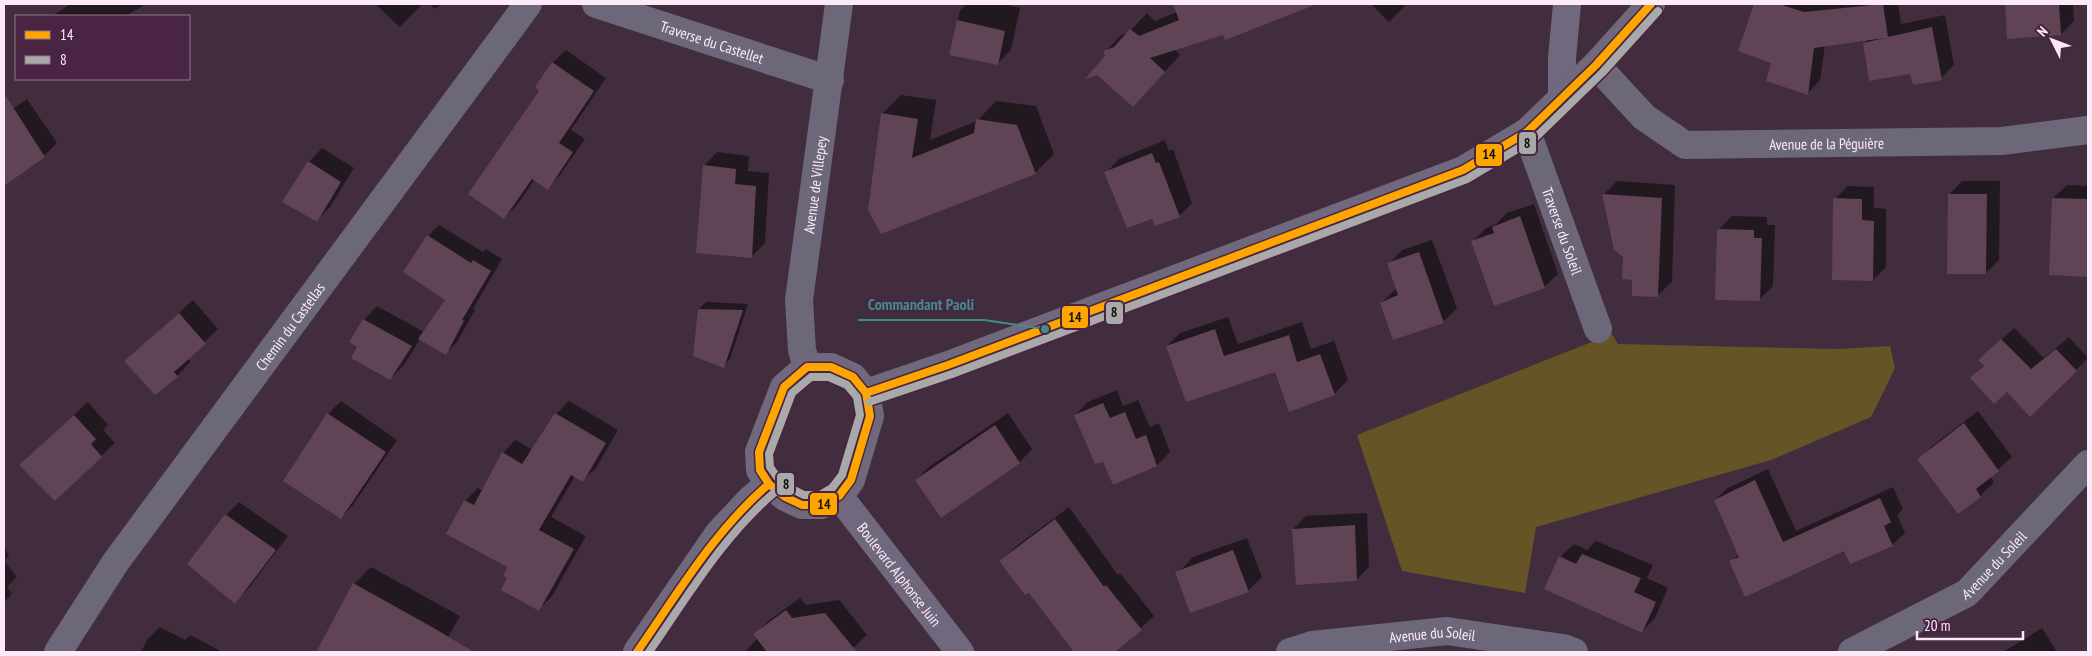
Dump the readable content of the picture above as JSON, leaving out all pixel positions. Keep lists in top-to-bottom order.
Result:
{
  "streets": {
    "street": [
      "Traverse du Castellet",
      "Avenue de la Péguière",
      "Avenue de Villepey",
      "Traverse du Soleil",
      "Chemin du Castellas",
      "Avenue du Soleil",
      "Boulevard Alphonse Juin"
    ]
  },
  "crossings": [
    ["Traverse du Castellet", "Avenue de Villepey"],
    ["Avenue de Villepey", "Boulevard Alphonse Juin"]
  ],
  "places": ["Commandant Paoli"],
  "lines": ["transit line 14", "transit line 8"],
  "legend": ["14", "8"],
  "scale_bar": "20 m",
  "north": "top left"
}
